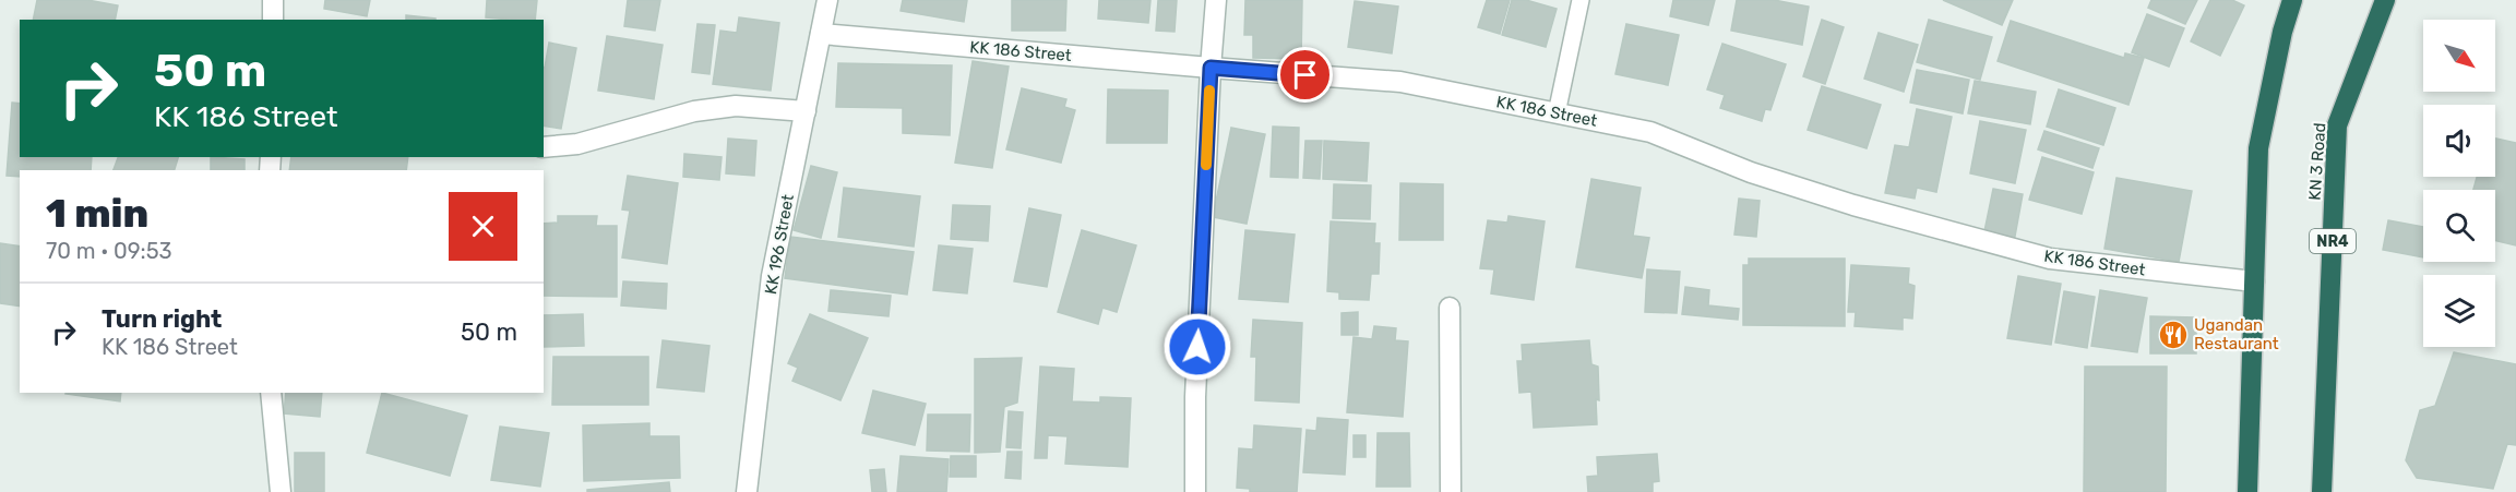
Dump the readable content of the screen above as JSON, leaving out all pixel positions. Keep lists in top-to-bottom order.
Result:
{
  "streets": {
    "highway": ["KN 3 Road", "NR4"],
    "street": ["KK 186 Street", "KK 196 Street"]
  },
  "crossings": [
    ["KK 186 Street", "KK 196 Street"]
  ],
  "places": {
    "restaurant": ["Ugandan Restaurant"]
  },
  "north": "bottom right",
  "page": {
    "turn": ["50 m", "KK 186 Street"],
    "heading": ["1 min", "70 m · 09:53"],
    "list": [
      {
        "name": "Turn right",
        "note": "KK 186 Street",
        "value": "50 m"
      }
    ]
  }
}
